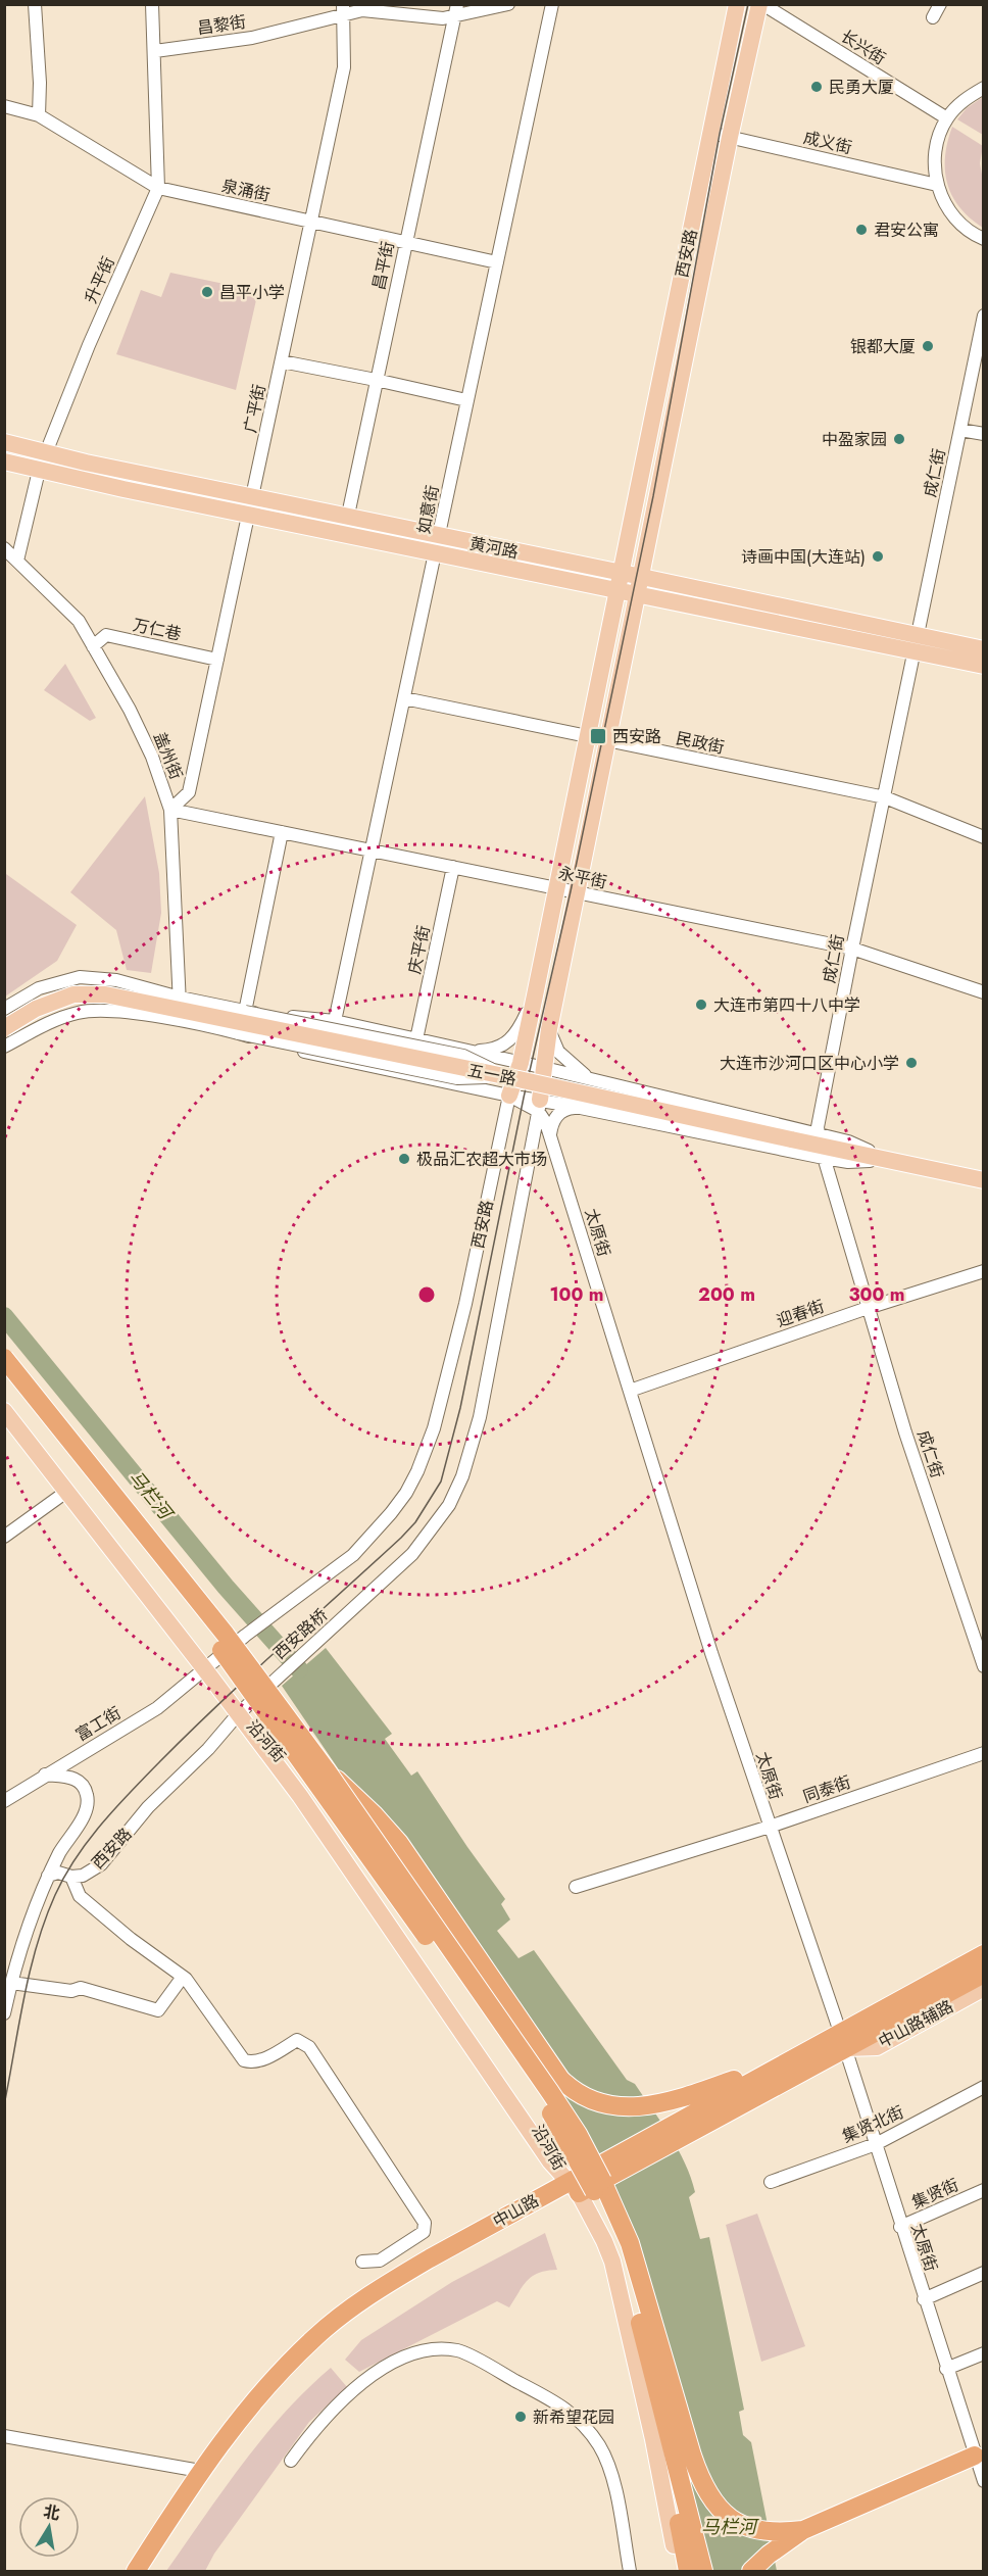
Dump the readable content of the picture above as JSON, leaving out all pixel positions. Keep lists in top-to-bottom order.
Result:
{
  "streets": {
    "highway": ["中山路"],
    "main road": [
      "西安路",
      "黄河路",
      "五一路",
      "沿河街",
      "中山路辅路"
    ],
    "street": [
      "昌黎街",
      "长兴街",
      "成义街",
      "泉涌街",
      "昌平街",
      "升平街",
      "广平街",
      "成仁街",
      "如意街",
      "万仁巷",
      "民政街",
      "盖州街",
      "永平街",
      "庆平街",
      "太原街",
      "迎春街",
      "西安路桥",
      "富工街",
      "同泰街",
      "集贤北街",
      "集贤街"
    ]
  },
  "crossings": [
    ["昌黎街", "昌平街"],
    ["昌黎街", "升平街"],
    ["昌黎街", "广平街"],
    ["长兴街", "西安路"],
    ["成义街", "西安路"],
    ["泉涌街", "昌平街"],
    ["泉涌街", "升平街"],
    ["泉涌街", "广平街"],
    ["泉涌街", "如意街"],
    ["西安路", "黄河路"],
    ["西安路", "民政街"],
    ["西安路", "永平街"],
    ["西安路", "太原街"],
    ["西安路", "西安路桥"],
    ["西安路", "沿河街"],
    ["昌平街", "黄河路"],
    ["升平街", "黄河路"],
    ["升平街", "盖州街"],
    ["广平街", "黄河路"],
    ["广平街", "万仁巷"],
    ["广平街", "盖州街"],
    ["广平街", "永平街"],
    ["成仁街", "黄河路"],
    ["成仁街", "民政街"],
    ["成仁街", "永平街"],
    ["成仁街", "五一路"],
    ["成仁街", "迎春街"],
    ["如意街", "黄河路"],
    ["如意街", "民政街"],
    ["如意街", "永平街"],
    ["万仁巷", "盖州街"],
    ["盖州街", "永平街"],
    ["永平街", "庆平街"],
    ["太原街", "迎春街"],
    ["太原街", "西安路桥"],
    ["太原街", "同泰街"],
    ["太原街", "中山路辅路"],
    ["太原街", "集贤北街"],
    ["太原街", "集贤街"],
    ["太原街", "中山路"],
    ["西安路桥", "富工街"],
    ["西安路桥", "沿河街"],
    ["富工街", "沿河街"],
    ["沿河街", "中山路"],
    ["中山路辅路", "中山路"]
  ],
  "water": ["马栏河"],
  "places": {
    "other": [
      "民勇大厦",
      "君安公寓",
      "昌平小学",
      "银都大厦",
      "中盈家园",
      "诗画中国(大连站)",
      "大连市第四十八中学",
      "大连市沙河口区中心小学",
      "极品汇农超大市场",
      "新希望花园"
    ],
    "transit": ["西安路"]
  },
  "north": "top",
  "rings": ["100 m", "200 m", "300 m"]
}
